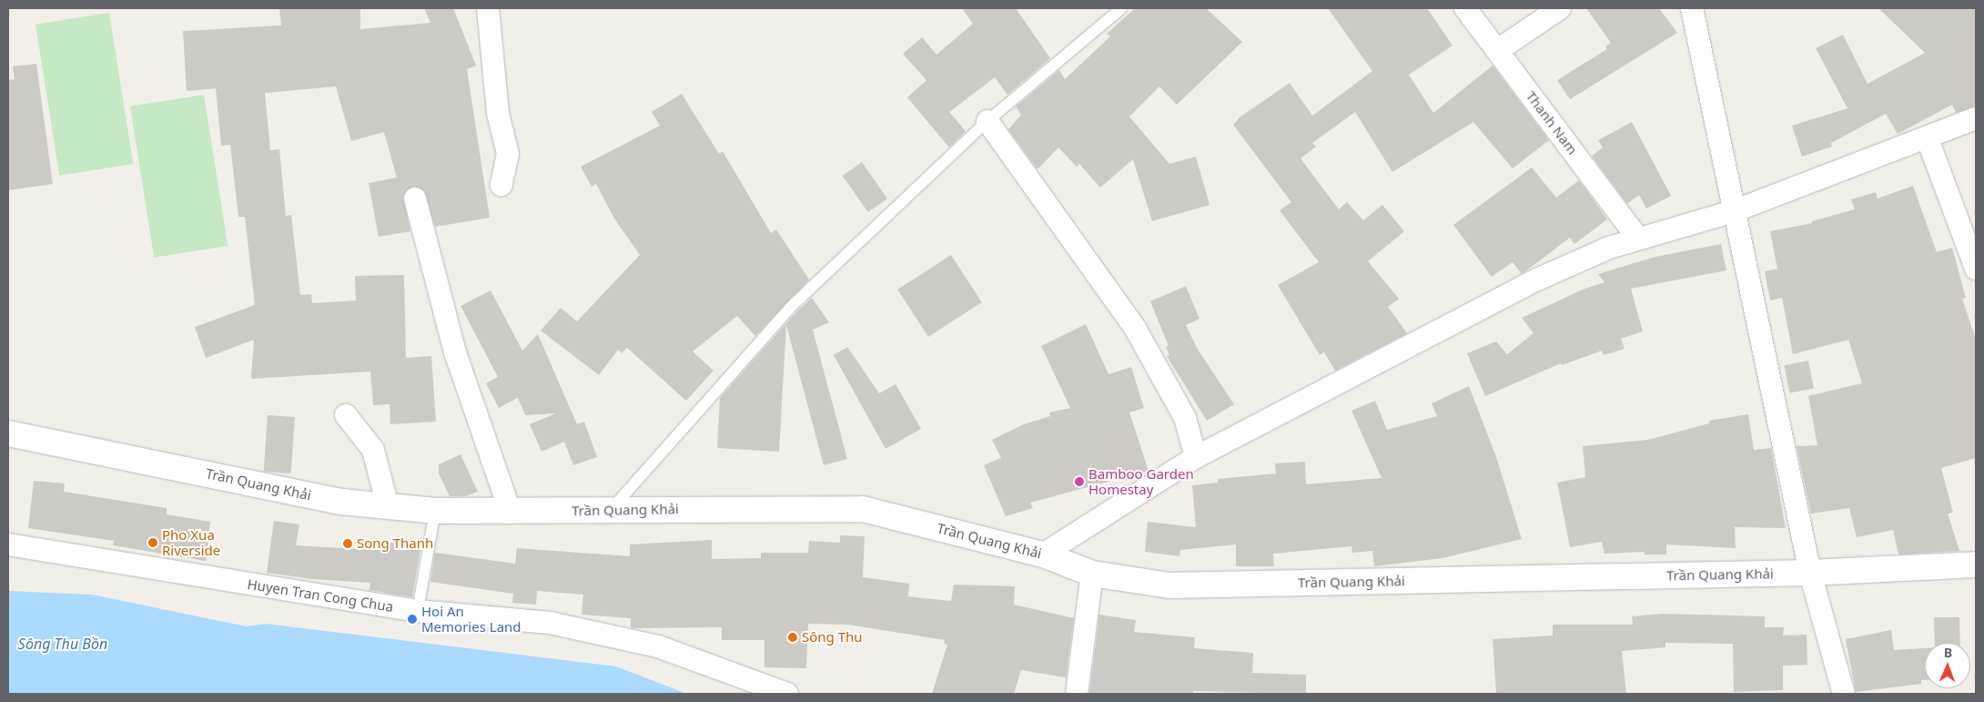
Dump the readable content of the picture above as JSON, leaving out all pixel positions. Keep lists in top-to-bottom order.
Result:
{
  "streets": {
    "street": ["Thanh Nam", "Trần Quang Khải", "Huyen Tran Cong Chua"]
  },
  "water": ["Sông Thu Bồn"],
  "places": [
    "Bamboo Garden Homestay",
    "Pho Xua Riverside",
    "Song Thanh",
    "Hoi An Memories Land",
    "Sông Thu"
  ],
  "north": "top"
}
